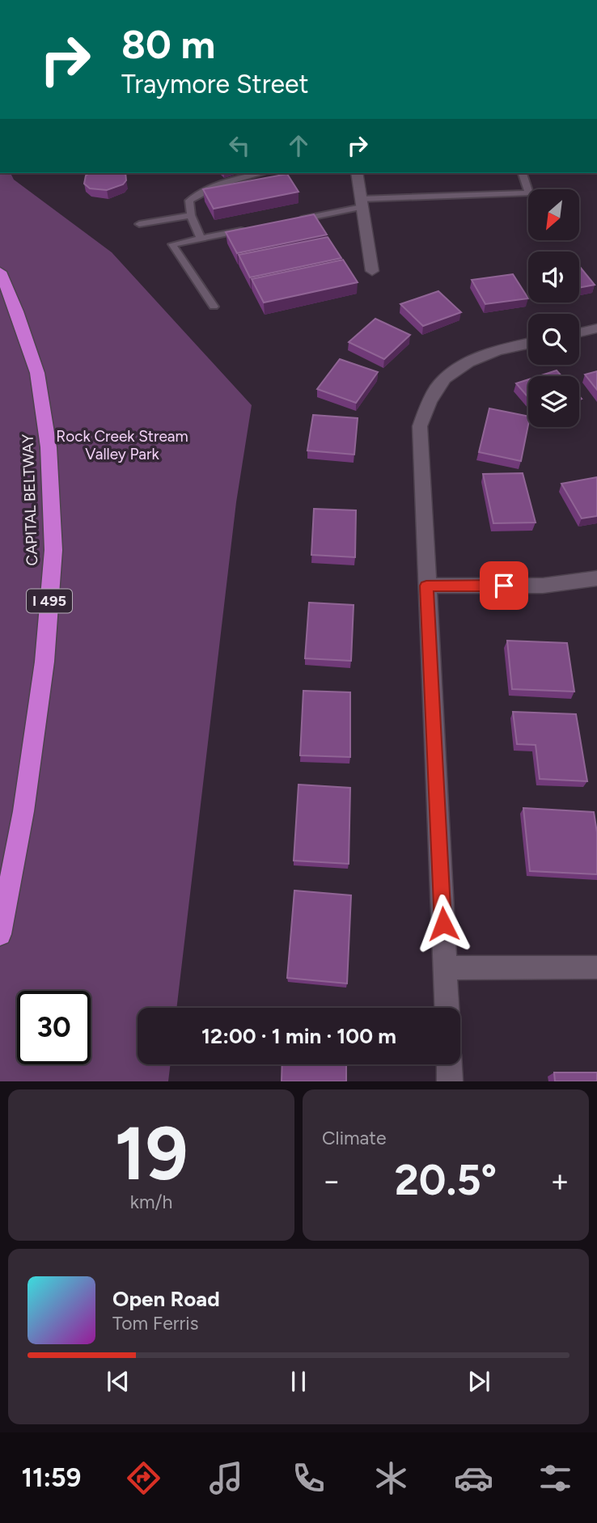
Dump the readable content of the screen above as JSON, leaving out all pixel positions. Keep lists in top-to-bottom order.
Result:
{
  "streets": {
    "highway": ["CAPITAL BELTWAY", "I 495"]
  },
  "parks": ["Rock Creek Stream Valley Park"],
  "north": "bottom left",
  "page": {
    "turn": ["80 m", "Traymore Street"],
    "limit": "30",
    "trip": "12:00 · 1 min · 100 m",
    "tile": [
      ["19", "km/h"],
      "Climate"
    ],
    "heat": ["−", "20.5°", "+"],
    "song": ["Open Road", "Tom Ferris"],
    "tabs": "11:59"
  }
}
